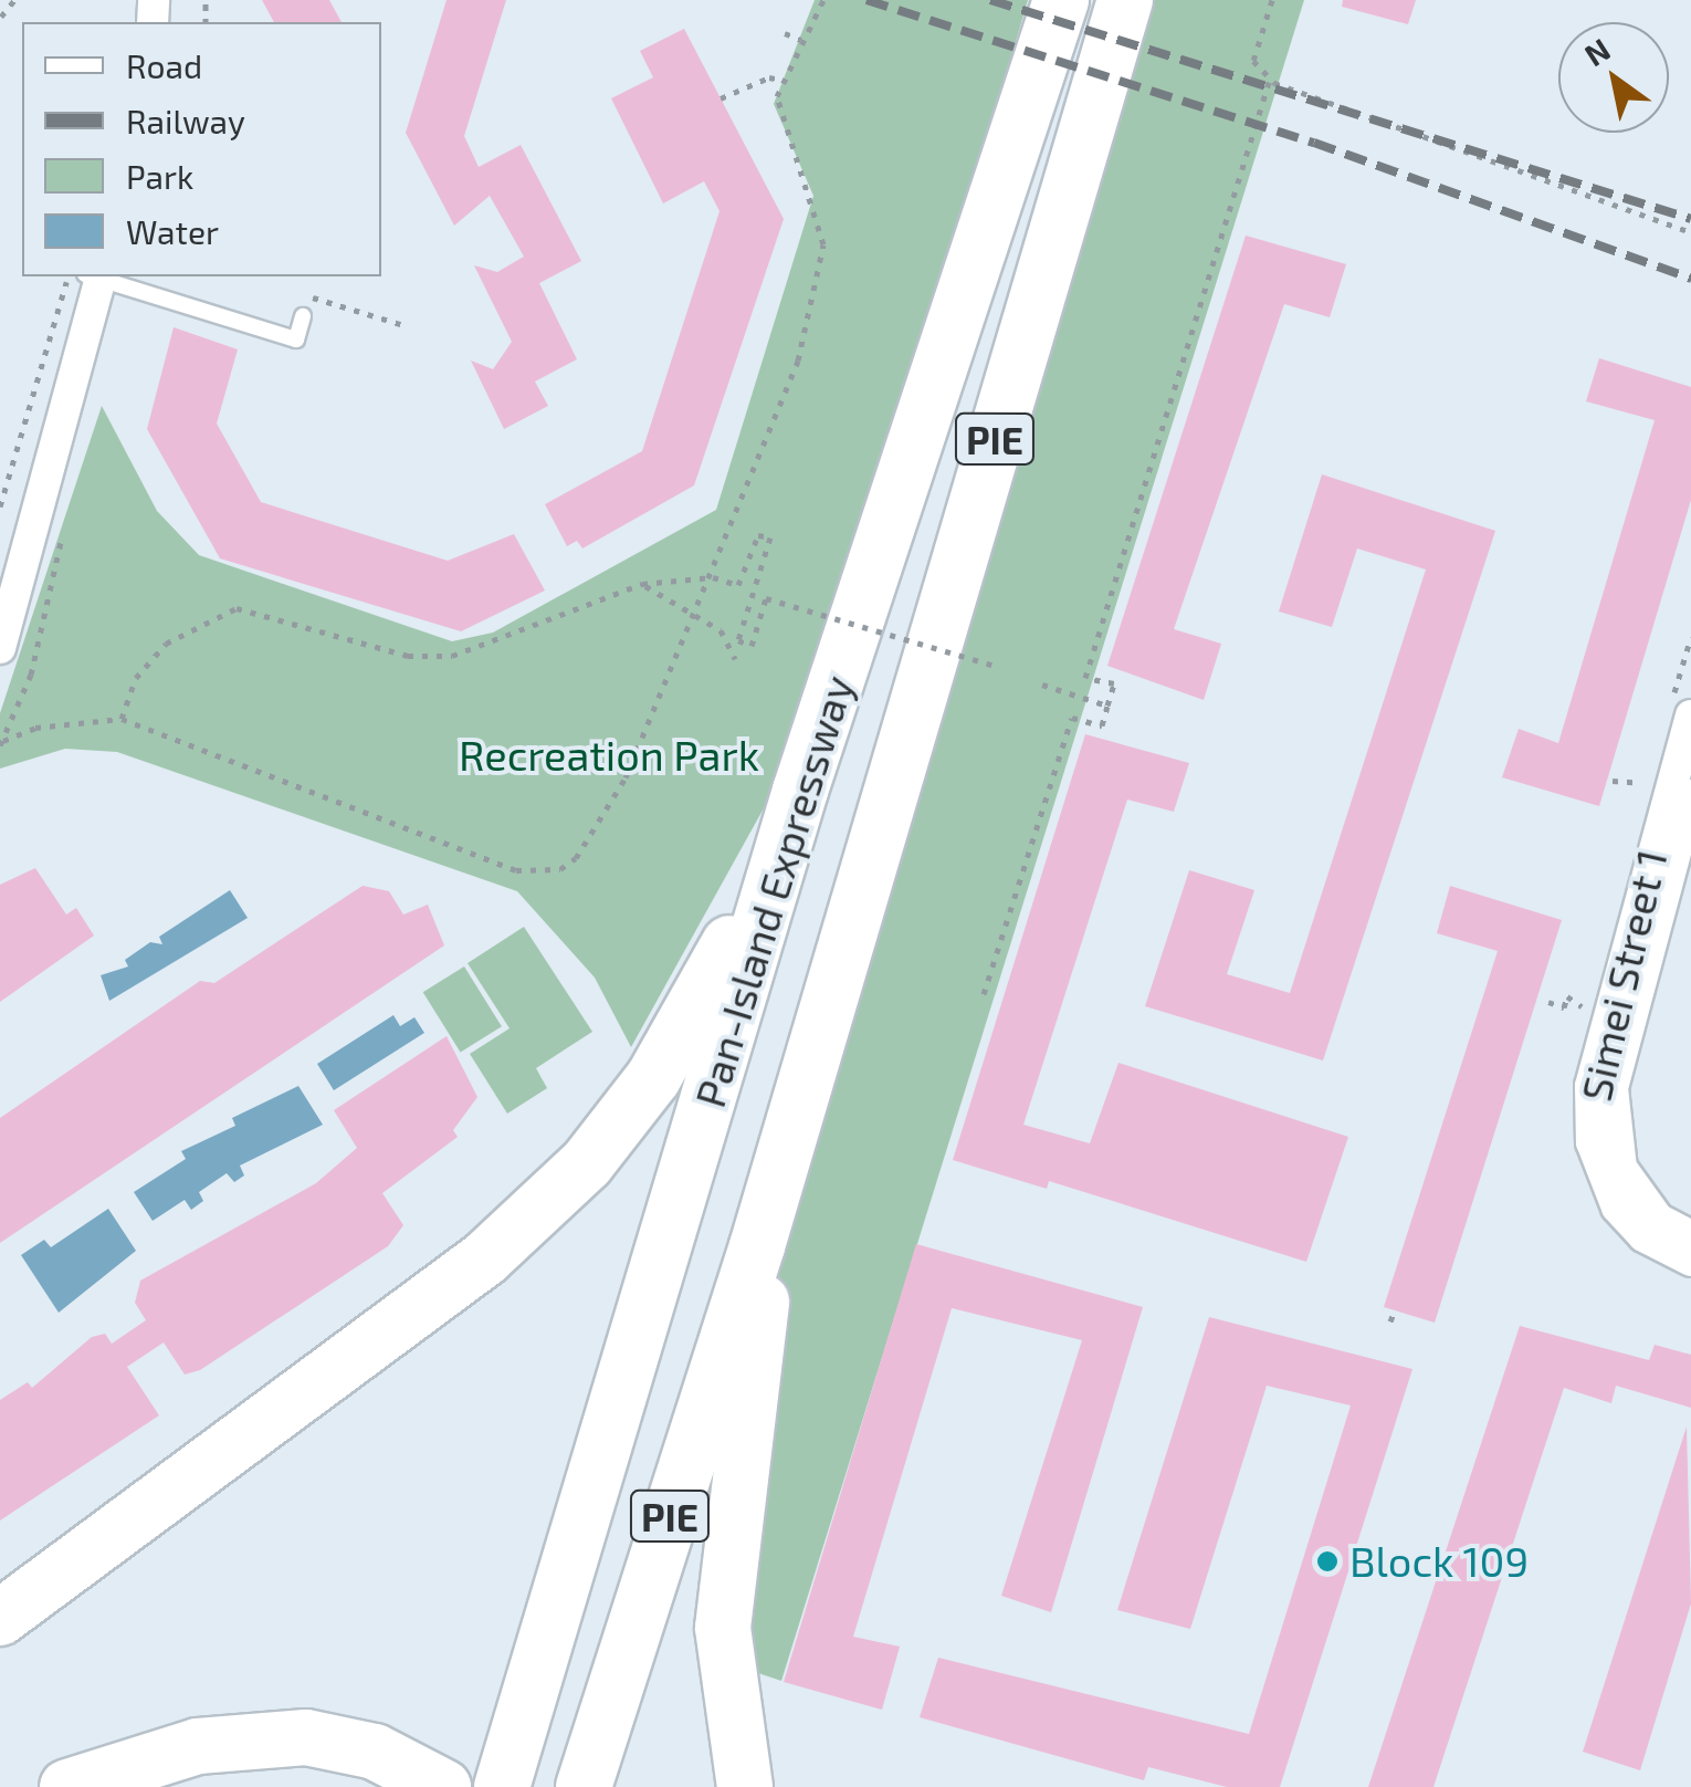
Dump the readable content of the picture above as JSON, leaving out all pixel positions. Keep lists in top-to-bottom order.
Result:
{
  "streets": {
    "highway": ["PIE", "Pan-Island Expressway"],
    "street": ["Simei Street 1"]
  },
  "parks": ["Recreation Park"],
  "places": ["Block 109"],
  "legend": [
    "Road",
    "Railway",
    "Park",
    "Water"
  ],
  "north": "top left"
}
